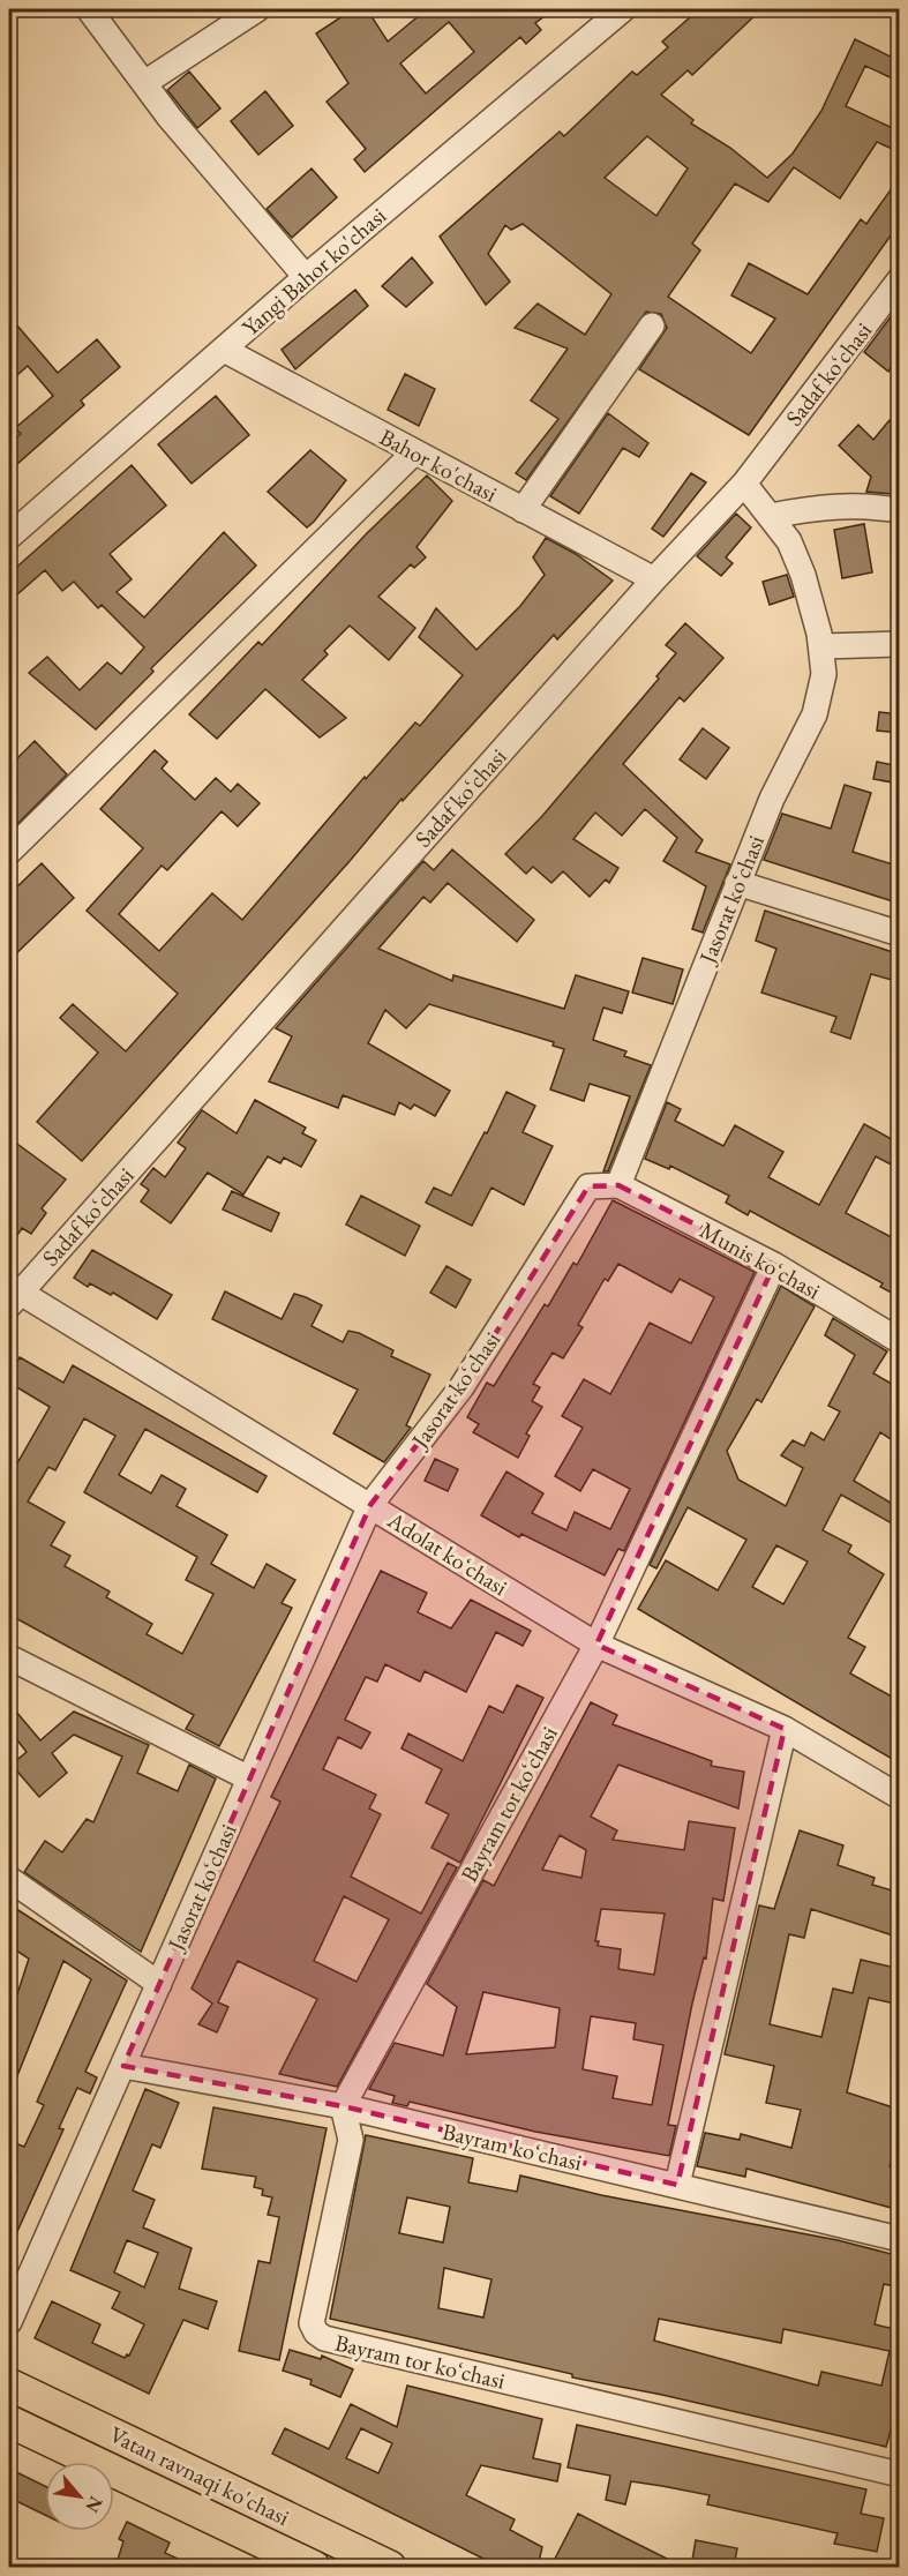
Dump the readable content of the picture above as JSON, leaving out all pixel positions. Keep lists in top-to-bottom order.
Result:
{
  "streets": {
    "main road": ["Vatan ravnaqi ko'chasi"],
    "street": [
      "Yangi Bahor ko'chasi",
      "Sadaf koʻchasi",
      "Bahor ko'chasi",
      "Jasorat koʻchasi",
      "Munis koʻchasi",
      "Adolat koʻchasi",
      "Bayram tor koʻchasi",
      "Bayram koʻchasi"
    ]
  },
  "crossings": [
    ["Yangi Bahor ko'chasi", "Bahor ko'chasi"],
    ["Sadaf koʻchasi", "Bahor ko'chasi"],
    ["Sadaf koʻchasi", "Jasorat koʻchasi"],
    ["Sadaf koʻchasi", "Adolat koʻchasi"],
    ["Jasorat koʻchasi", "Munis koʻchasi"],
    ["Jasorat koʻchasi", "Adolat koʻchasi"],
    ["Jasorat koʻchasi", "Bayram koʻchasi"],
    ["Munis koʻchasi", "Bayram tor koʻchasi"],
    ["Adolat koʻchasi", "Bayram tor koʻchasi"],
    ["Bayram tor koʻchasi", "Bayram koʻchasi"]
  ],
  "north": "bottom right"
}
